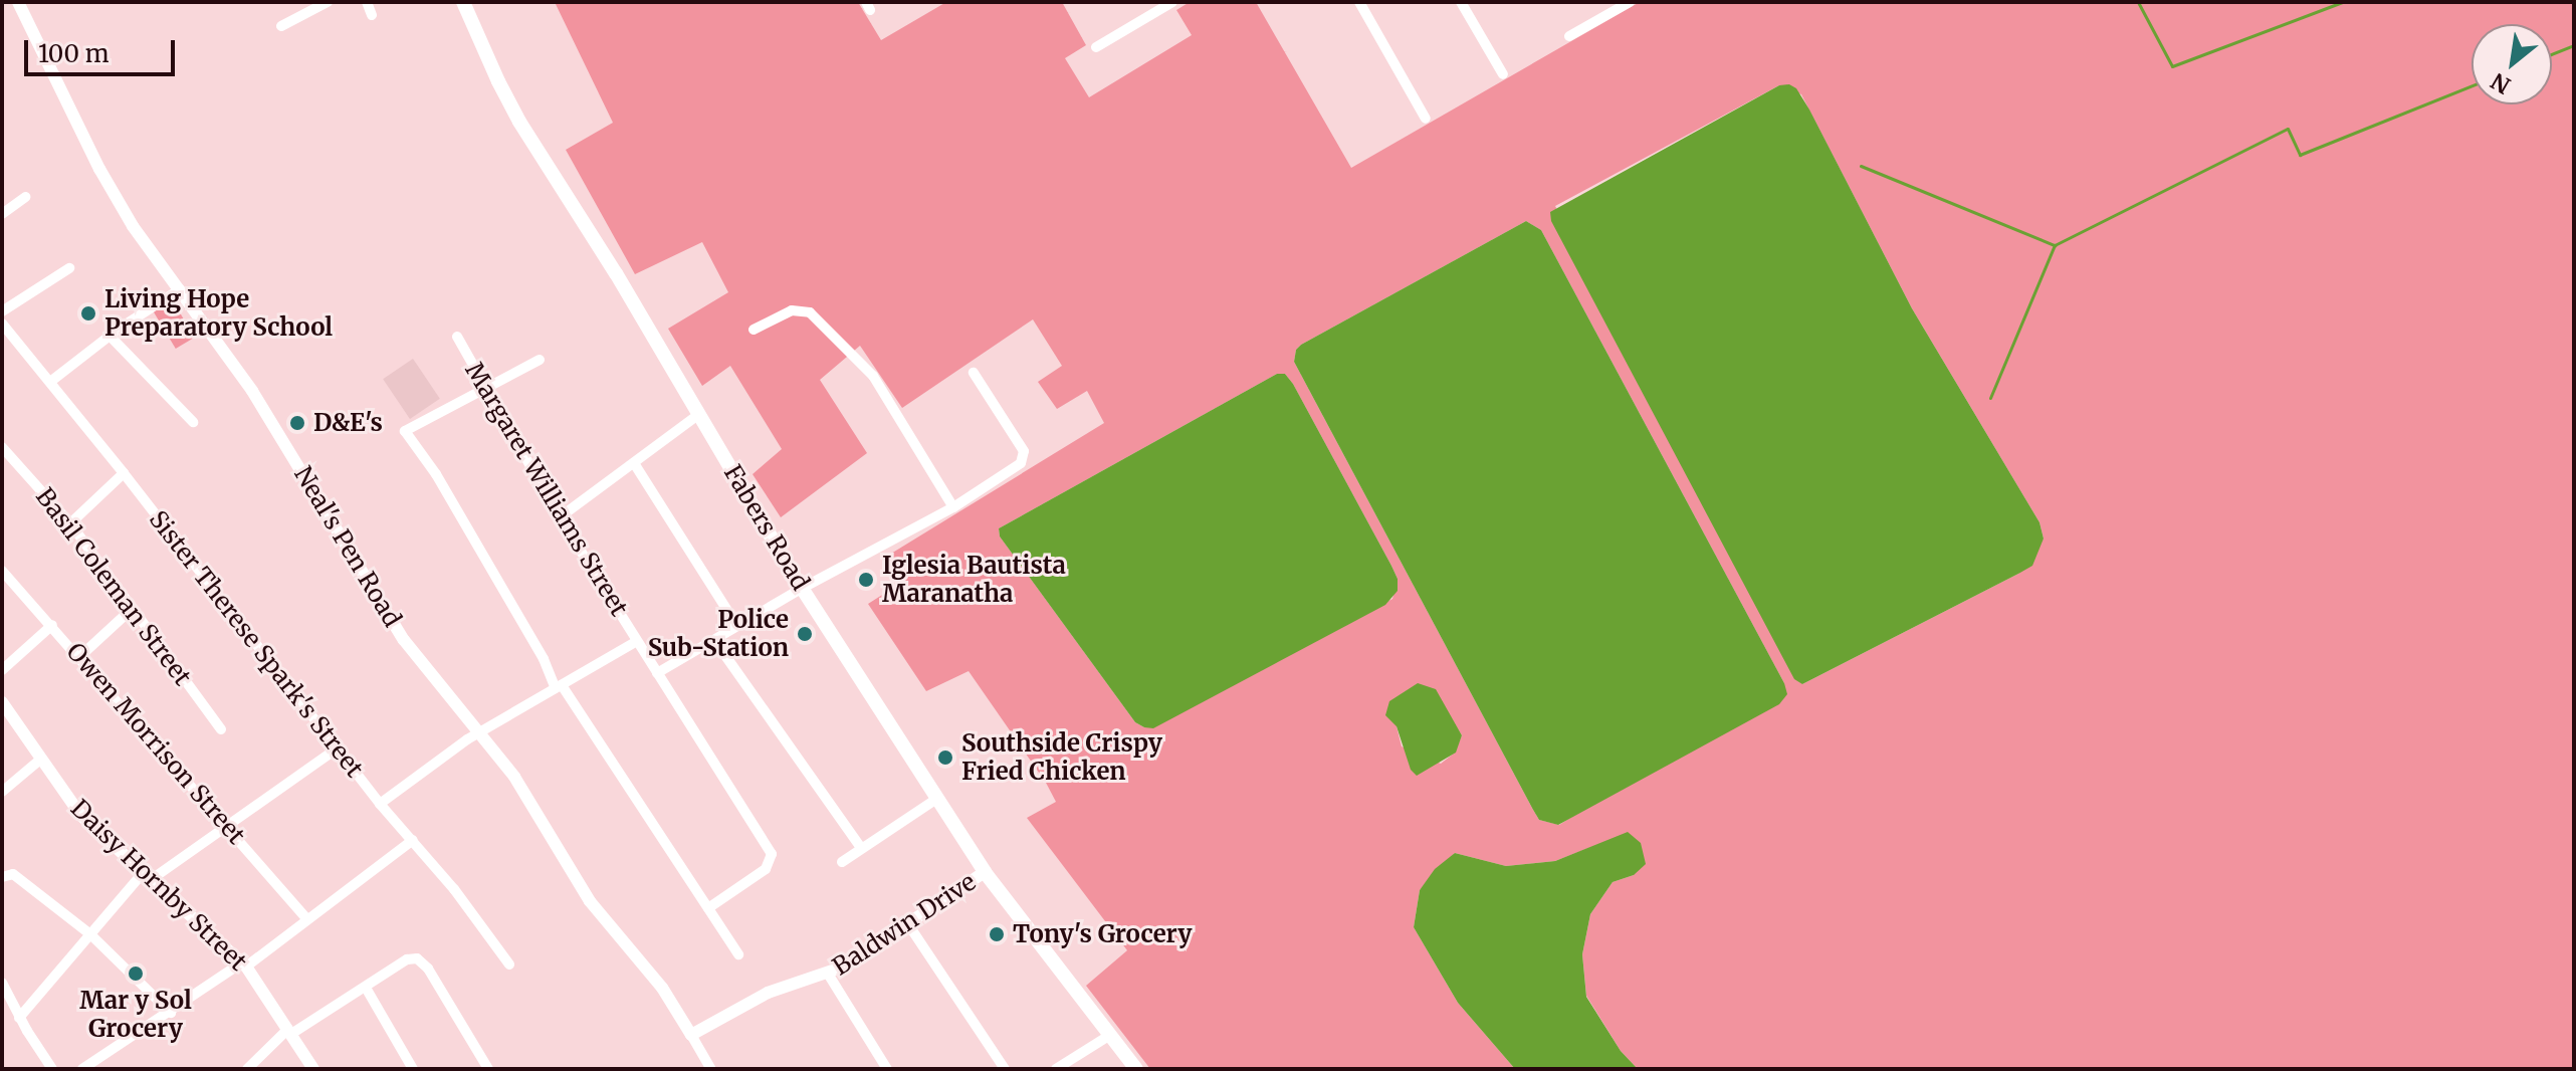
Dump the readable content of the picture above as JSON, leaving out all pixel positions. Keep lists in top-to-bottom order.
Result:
{
  "streets": {
    "main road": ["Fabers Road"],
    "street": [
      "Margaret Williams Street",
      "Neal's Pen Road",
      "Basil Coleman Street",
      "Sister Therese Spark's Street",
      "Owen Morrison Street",
      "Daisy Hornby Street",
      "Baldwin Drive"
    ]
  },
  "crossings": [
    ["Fabers Road", "Baldwin Drive"],
    ["Neal's Pen Road", "Baldwin Drive"]
  ],
  "places": [
    "Living Hope Preparatory School",
    "D&E's",
    "Iglesia Bautista Maranatha",
    "Police Sub-Station",
    "Southside Crispy Fried Chicken",
    "Tony's Grocery",
    "Mar y Sol Grocery"
  ],
  "scale_bar": "100 m",
  "north": "bottom left"
}
